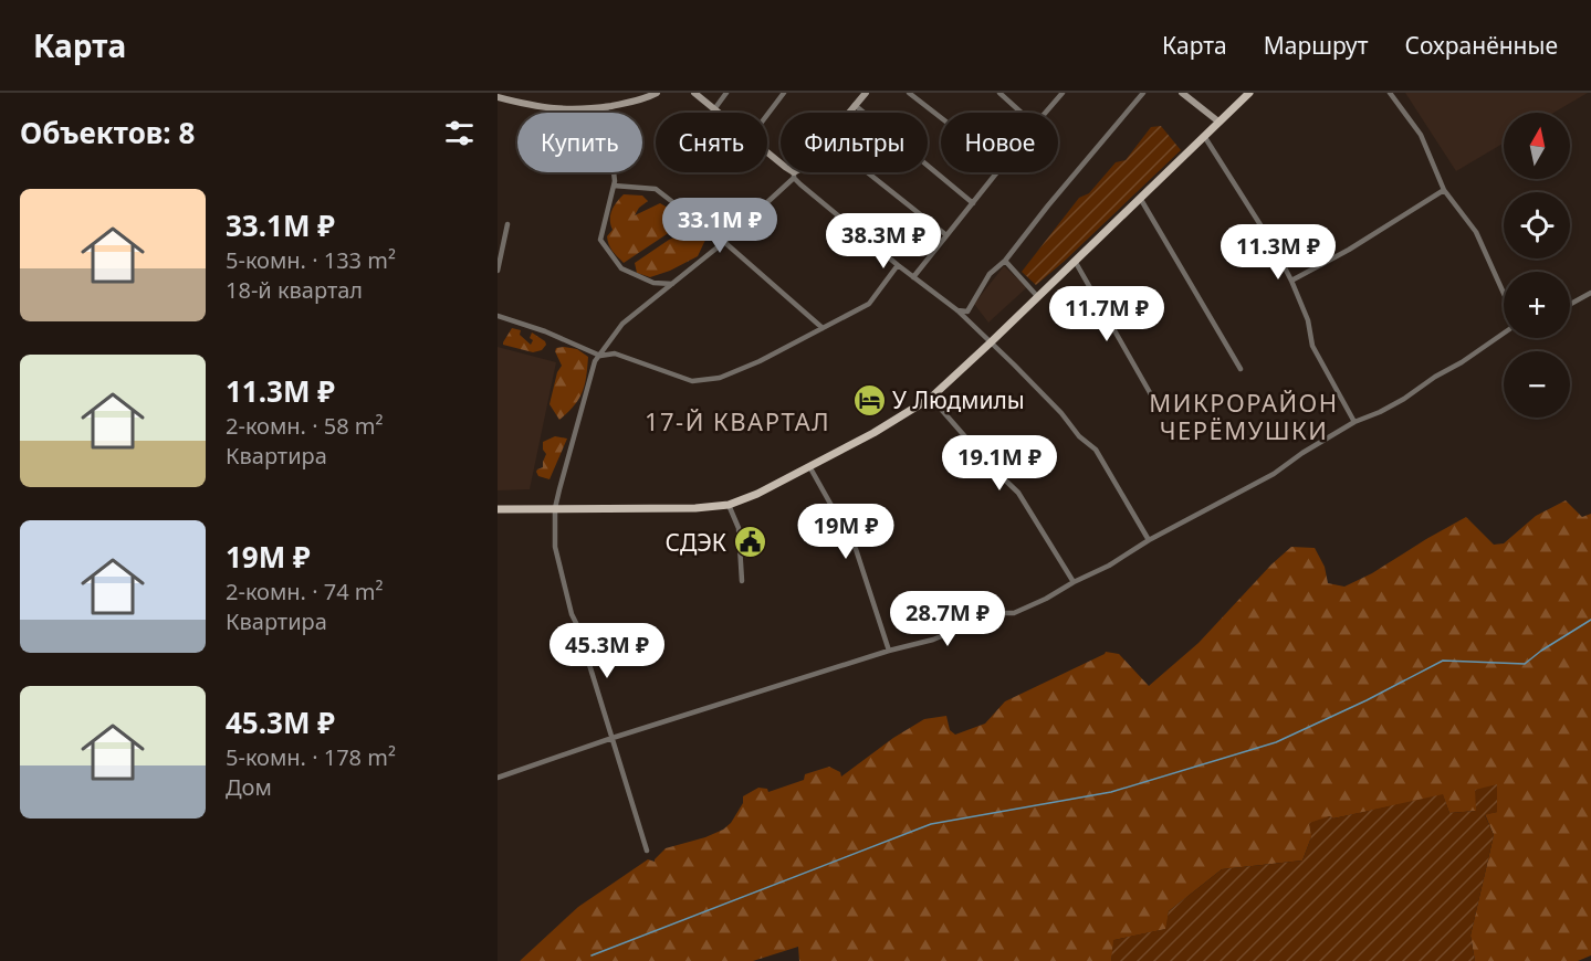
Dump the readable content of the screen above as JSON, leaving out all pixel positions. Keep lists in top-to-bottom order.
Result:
{
  "districts": ["МИКРОРАЙОН ЧЕРЁМУШКИ", "17-Й КВАРТАЛ"],
  "places": {
    "hotel": ["У Людмилы"],
    "public building": ["СДЭК"]
  },
  "north": "top",
  "page": {
    "header": "Карта",
    "nav": ["Карта", "Маршрут", "Сохранённые"],
    "heading": "Объектов: 8",
    "map_buttons": ["+", "−"],
    "chip": [
      "Купить",
      "Снять",
      "Фильтры",
      "Новое"
    ],
    "list": [
      {
        "name": "33.1M ₽",
        "note": "5-комн. · 133 m² · 18-й квартал"
      },
      {
        "name": "11.3M ₽",
        "note": "2-комн. · 58 m² · Квартира"
      },
      {
        "name": "19M ₽",
        "note": "2-комн. · 74 m² · Квартира"
      },
      {
        "name": "45.3M ₽",
        "note": "5-комн. · 178 m² · Дом"
      }
    ],
    "price": [
      "33.1M ₽",
      "38.3M ₽",
      "11.3M ₽",
      "11.7M ₽",
      "19.1M ₽",
      "19M ₽",
      "28.7M ₽",
      "45.3M ₽"
    ]
  }
}
